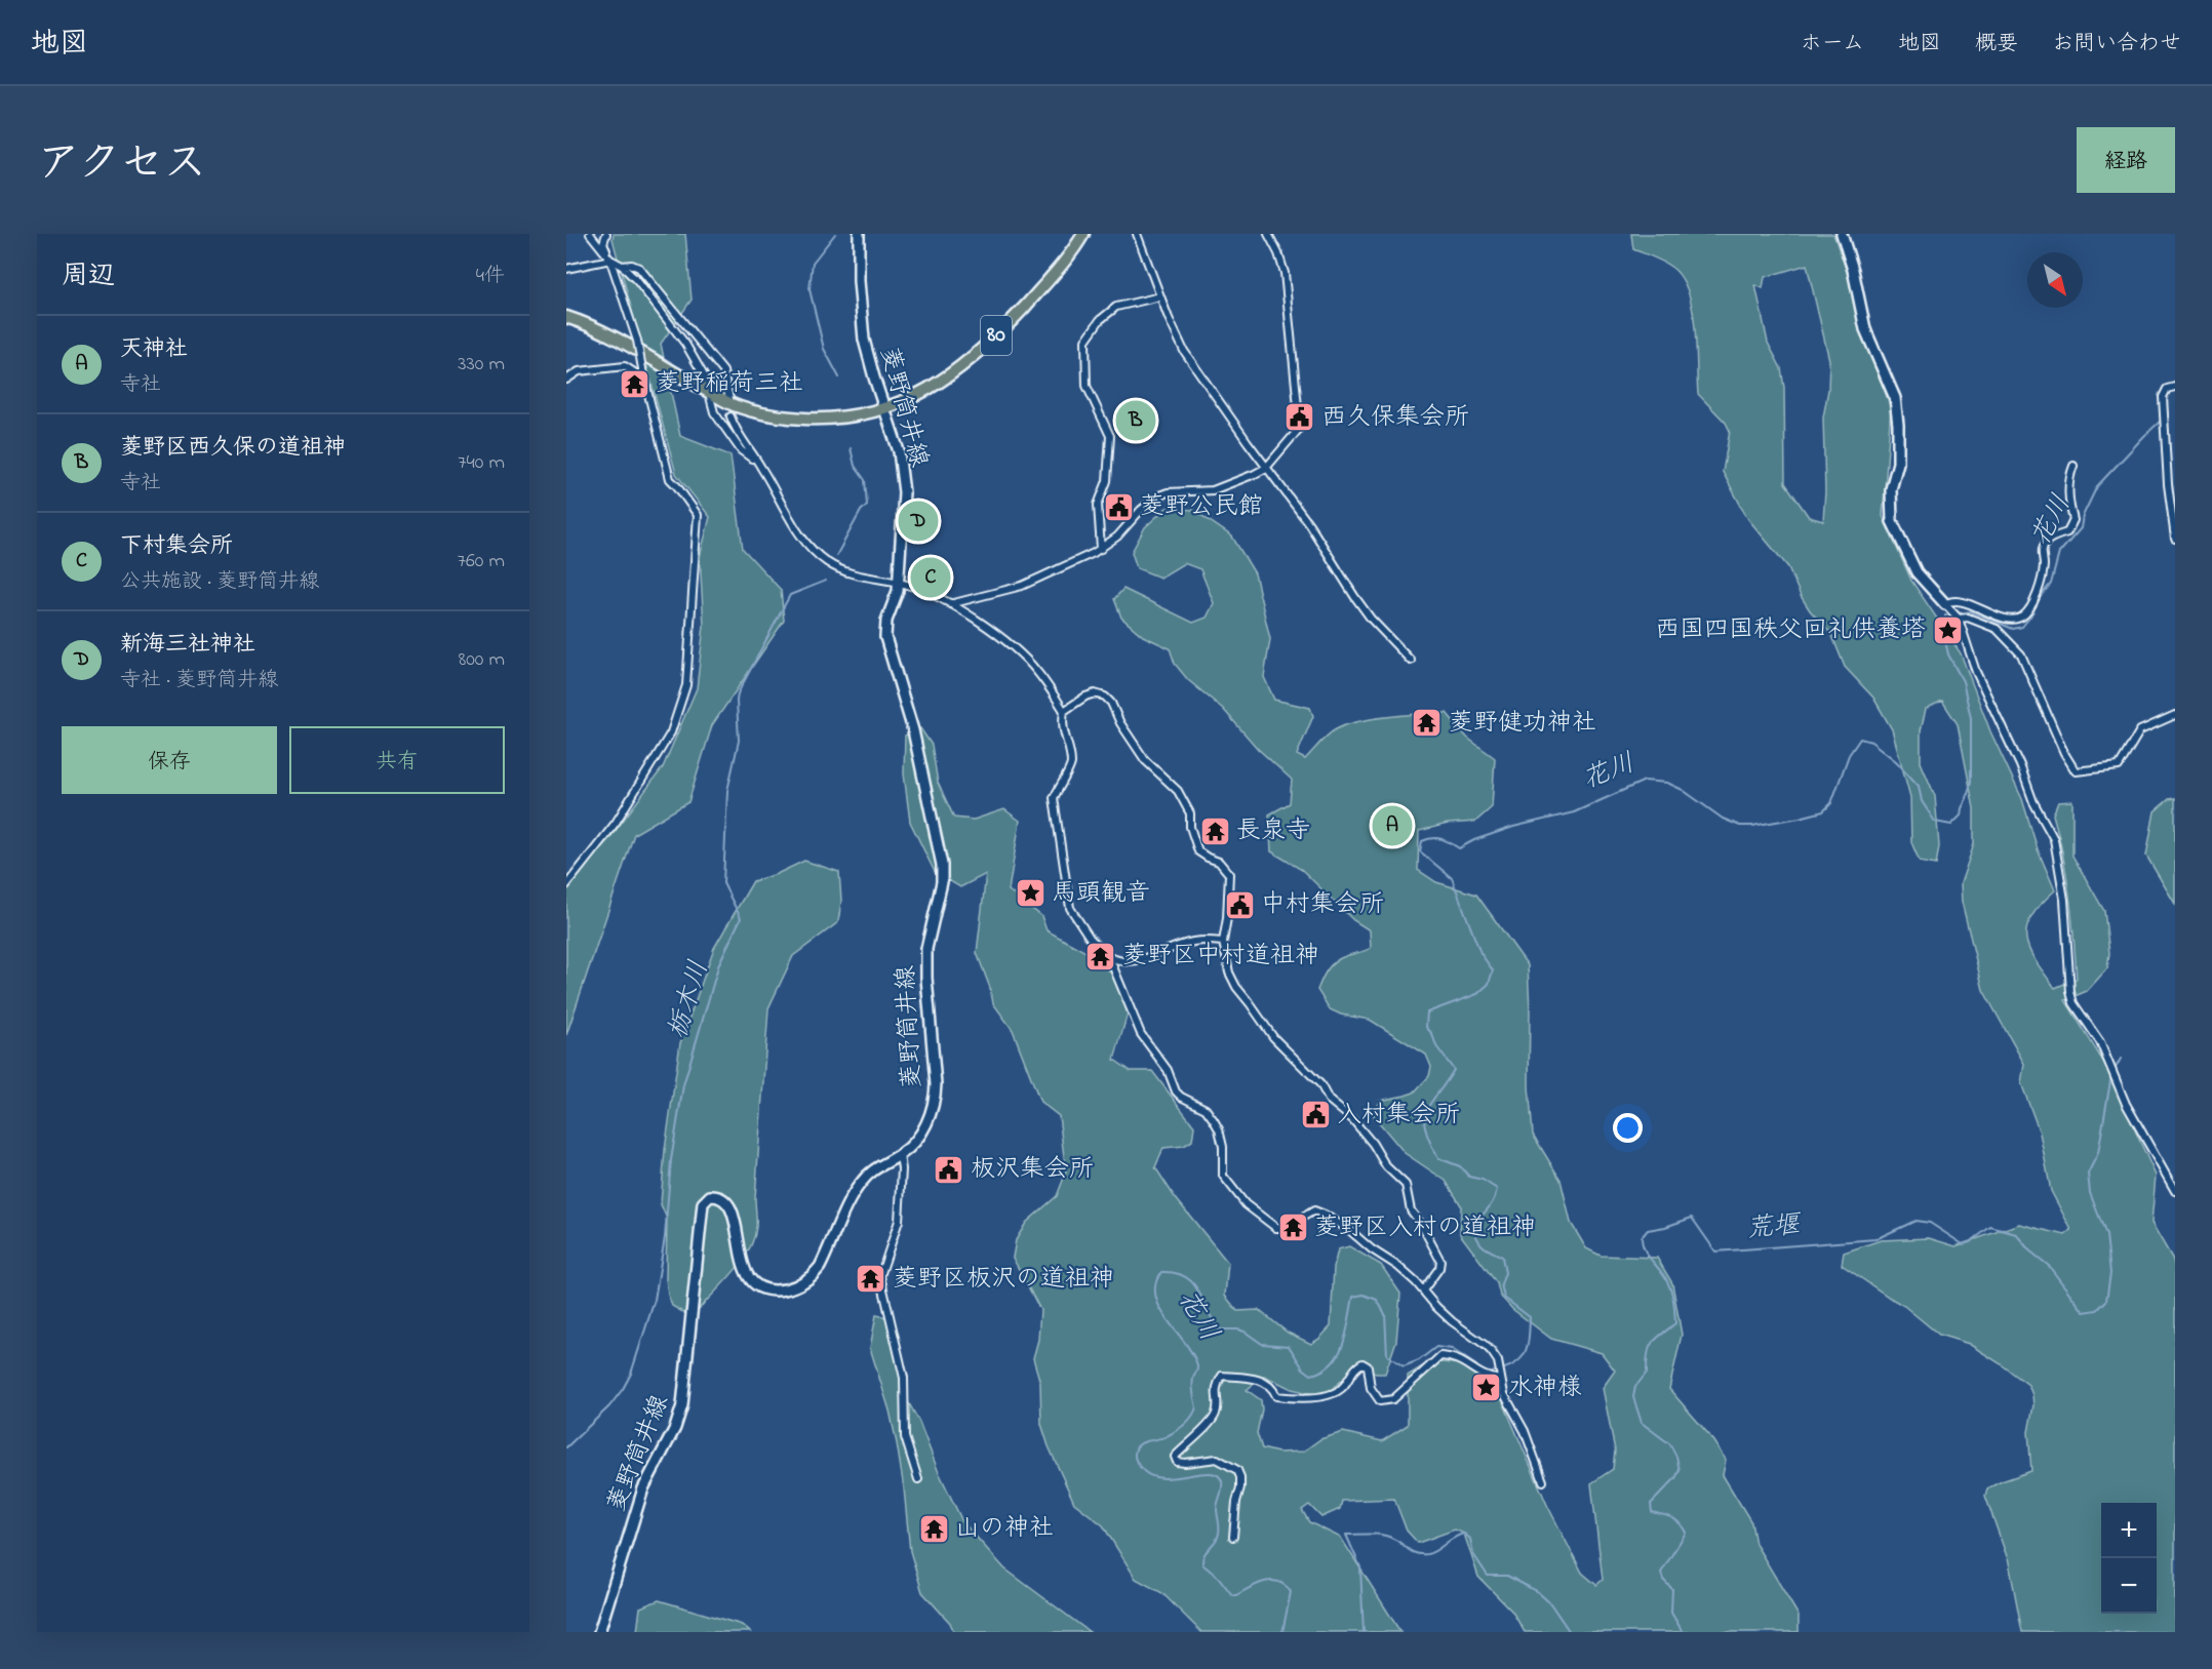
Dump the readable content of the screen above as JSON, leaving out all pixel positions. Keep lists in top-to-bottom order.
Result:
{
  "streets": {
    "main road": ["80", "菱野筒井線"]
  },
  "crossings": [
    ["80", "菱野筒井線"]
  ],
  "water": ["花川", "栃木川", "荒堰"],
  "places": {
    "temple": [
      "菱野稲荷三社",
      "菱野健功神社",
      "長泉寺",
      "菱野区中村道祖神",
      "菱野区入村の道祖神",
      "菱野区板沢の道祖神",
      "山の神社"
    ],
    "public building": [
      "西久保集会所",
      "菱野公民館",
      "中村集会所",
      "入村集会所",
      "板沢集会所"
    ],
    "place": ["西国四国秩父回礼供養塔", "馬頭観音", "水神様"]
  },
  "north": "bottom right",
  "page": {
    "header": "地図",
    "nav": [
      "ホーム",
      "地図",
      "概要",
      "お問い合わせ"
    ],
    "title": "アクセス",
    "buttons": [
      "経路",
      ["保存", "共有"]
    ],
    "heading": ["周辺", "4件"],
    "list": [
      {
        "mark": "A",
        "name": "天神社",
        "note": "寺社",
        "value": "330 m"
      },
      {
        "mark": "B",
        "name": "菱野区西久保の道祖神",
        "note": "寺社",
        "value": "740 m"
      },
      {
        "mark": "C",
        "name": "下村集会所",
        "note": "公共施設 · 菱野筒井線",
        "value": "760 m"
      },
      {
        "mark": "D",
        "name": "新海三社神社",
        "note": "寺社 · 菱野筒井線",
        "value": "800 m"
      }
    ],
    "pins": [
      "B",
      "D",
      "C",
      "A"
    ],
    "map_buttons": ["+", "−"]
  }
}
